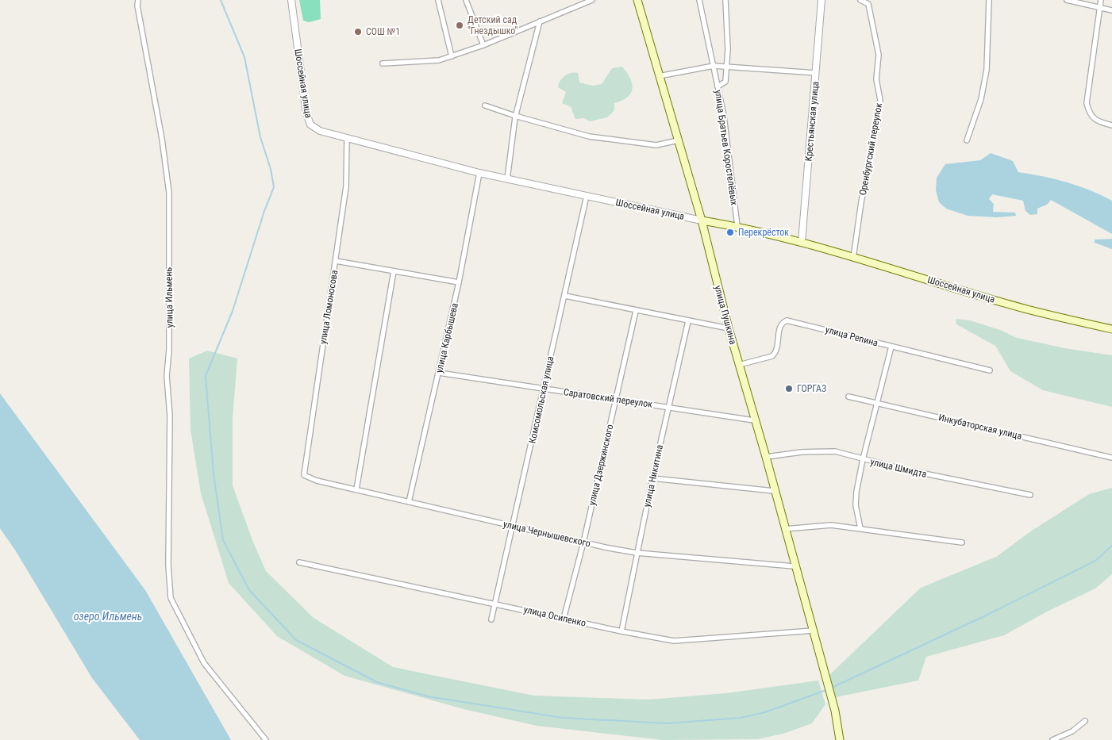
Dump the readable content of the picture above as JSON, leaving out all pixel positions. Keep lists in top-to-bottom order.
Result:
{
  "streets": {
    "main road": ["Шоссейная улица", "улица Пушкина"],
    "street": [
      "Крестьянская улица",
      "улица Братьев Коростелёвых",
      "Оренбургский переулок",
      "улица Ильмень",
      "улица Ломоносова",
      "улица Репина",
      "улица Карбышева",
      "Саратовский переулок",
      "Комсомольская улица",
      "Инкубаторская улица",
      "улица Дзержинского",
      "улица Шмидта",
      "улица Никитина",
      "улица Чернышевского",
      "улица Осипенко"
    ]
  },
  "crossings": [
    ["Шоссейная улица", "Крестьянская улица"],
    ["Шоссейная улица", "улица Братьев Коростелёвых"],
    ["Шоссейная улица", "Оренбургский переулок"],
    ["Шоссейная улица", "улица Ломоносова"],
    ["Шоссейная улица", "улица Пушкина"],
    ["Шоссейная улица", "улица Карбышева"],
    ["Шоссейная улица", "Комсомольская улица"],
    ["улица Ломоносова", "улица Чернышевского"],
    ["улица Пушкина", "улица Репина"],
    ["улица Пушкина", "Саратовский переулок"],
    ["улица Пушкина", "улица Шмидта"],
    ["улица Пушкина", "улица Чернышевского"],
    ["улица Пушкина", "улица Осипенко"],
    ["улица Карбышева", "Саратовский переулок"],
    ["улица Карбышева", "улица Чернышевского"],
    ["Саратовский переулок", "Комсомольская улица"],
    ["Саратовский переулок", "улица Дзержинского"],
    ["Саратовский переулок", "улица Никитина"],
    ["Комсомольская улица", "улица Чернышевского"],
    ["Комсомольская улица", "улица Осипенко"],
    ["улица Дзержинского", "улица Чернышевского"],
    ["улица Дзержинского", "улица Осипенко"],
    ["улица Никитина", "улица Чернышевского"],
    ["улица Никитина", "улица Осипенко"]
  ],
  "water": ["озеро Ильмень"],
  "places": [
    "Детский сад \"Гнездышко\"",
    "СОШ №1",
    "Перекрёсток",
    "ГОРГАЗ"
  ]
}
